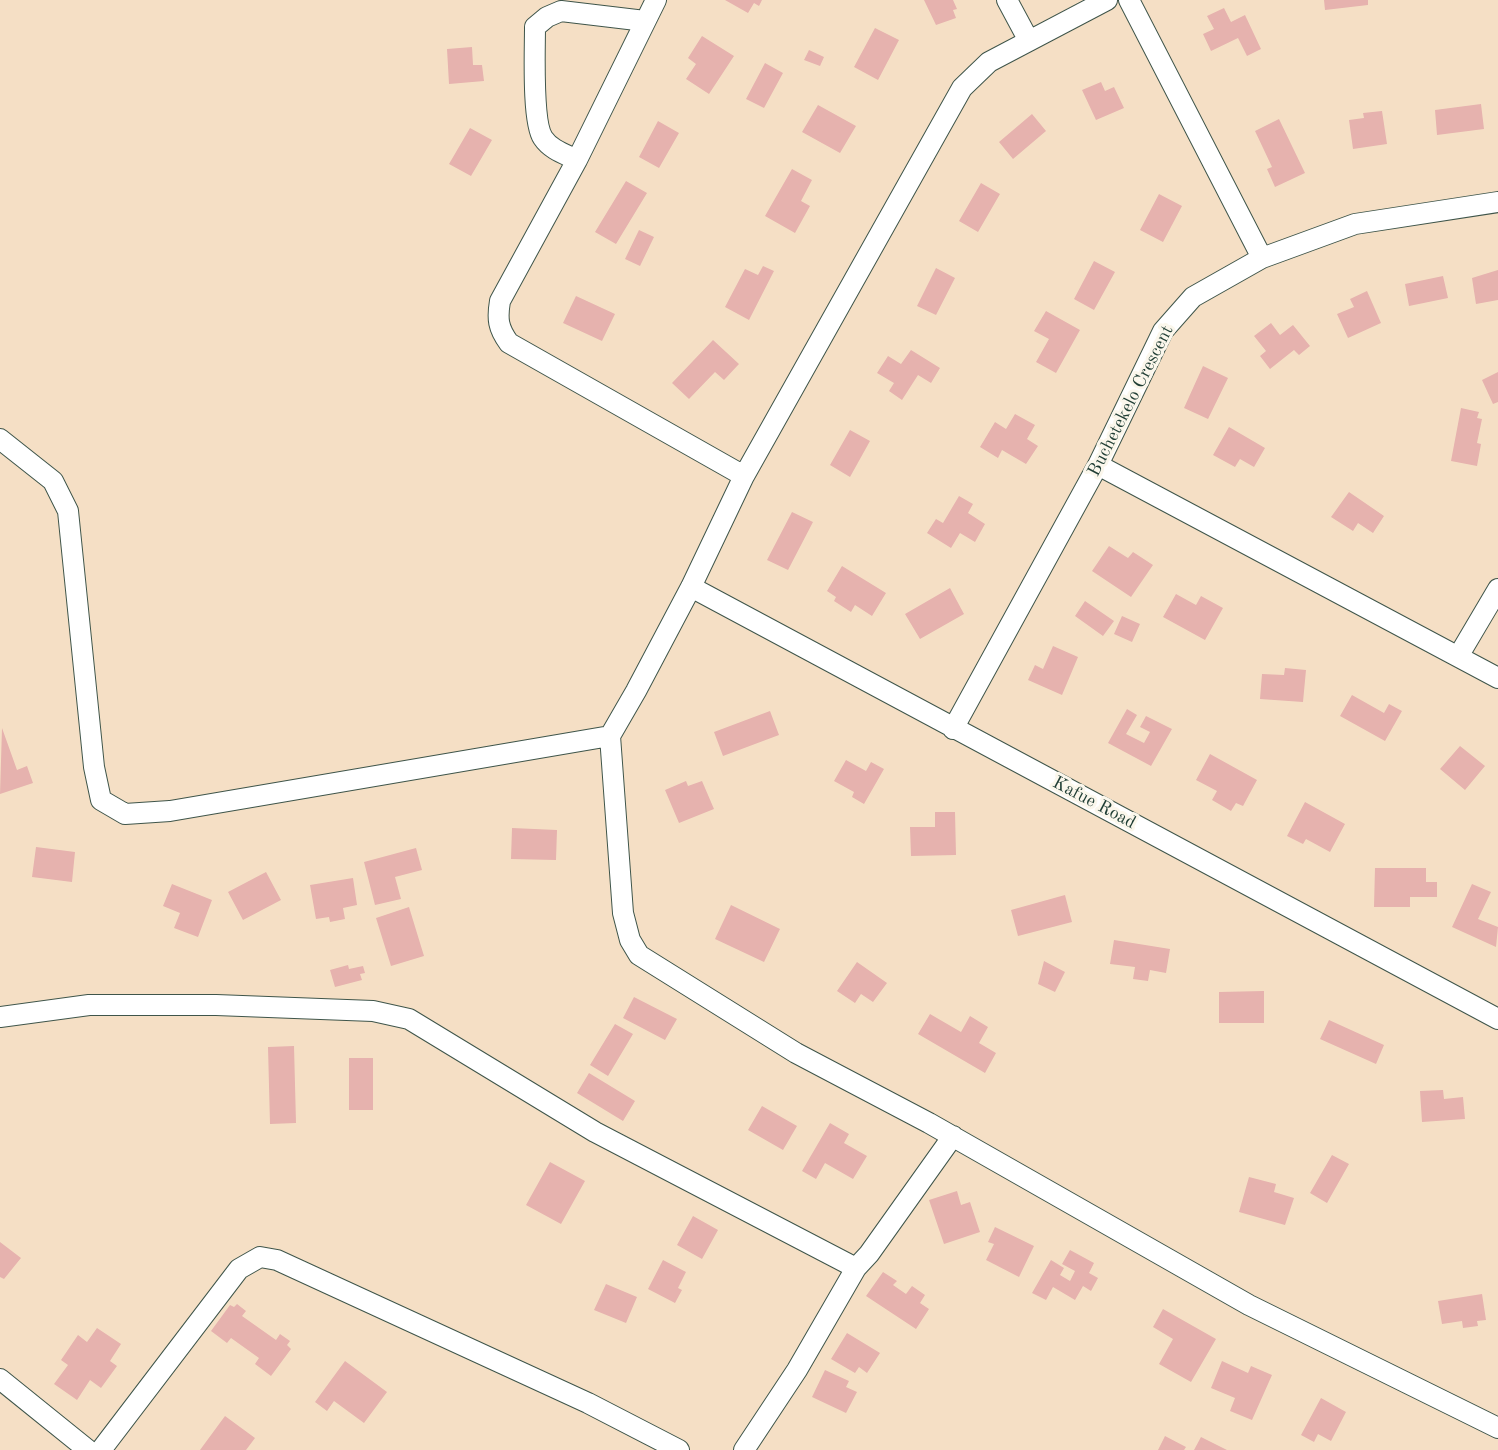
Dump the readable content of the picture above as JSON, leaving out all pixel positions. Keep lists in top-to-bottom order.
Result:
{
  "streets": {
    "street": ["Buchetekelo Crescent", "Kafue Road"]
  },
  "crossings": [
    ["Buchetekelo Crescent", "Kafue Road"]
  ]
}
